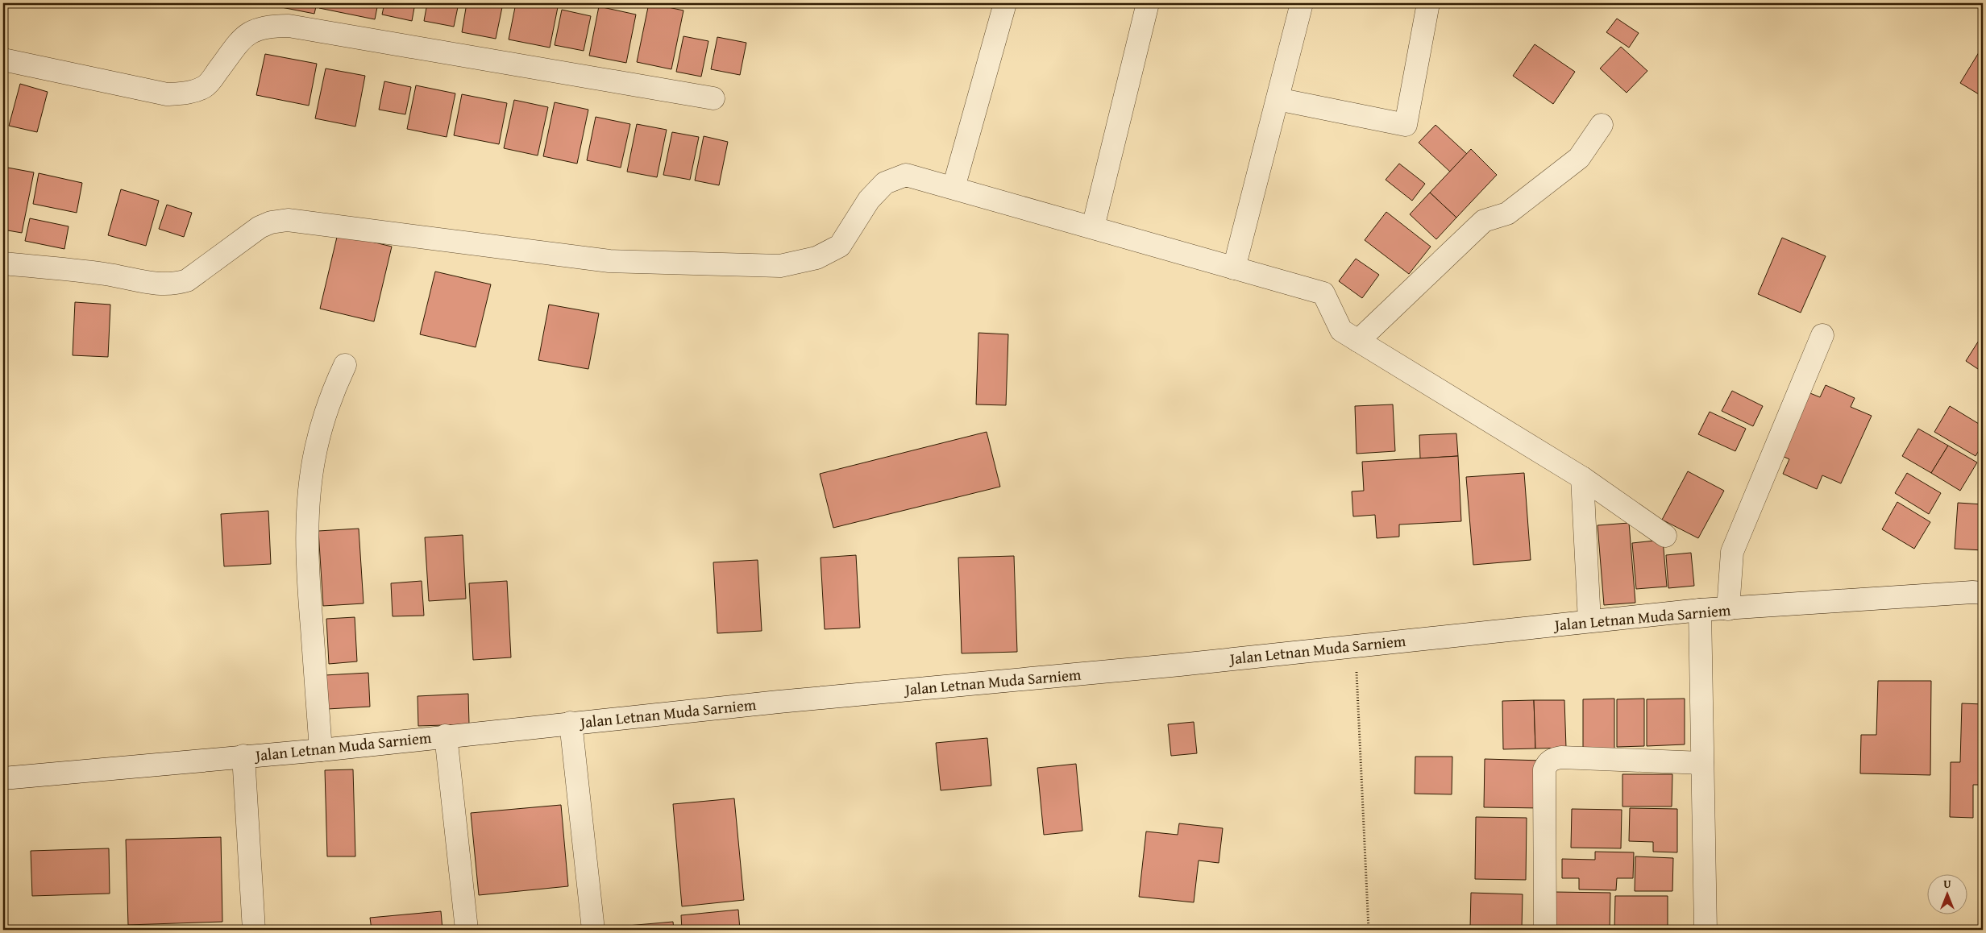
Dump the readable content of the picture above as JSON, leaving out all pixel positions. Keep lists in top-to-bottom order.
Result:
{
  "streets": {
    "street": ["Jalan Letnan Muda Sarniem"]
  },
  "north": "top"
}
